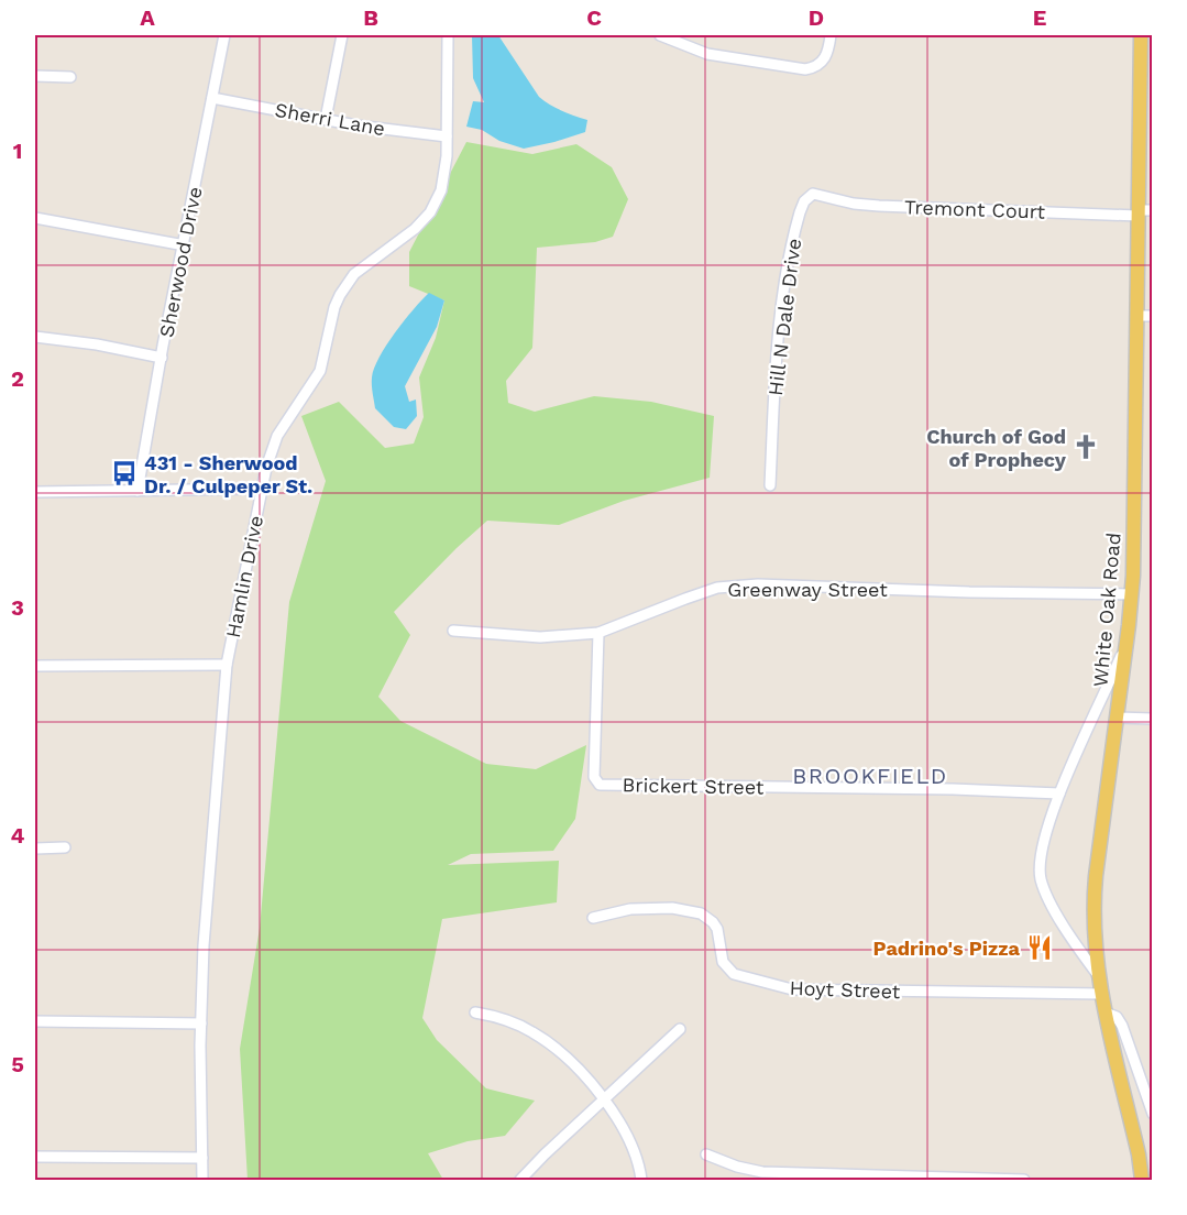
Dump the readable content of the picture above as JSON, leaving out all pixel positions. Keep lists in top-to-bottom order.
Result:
{
  "streets": {
    "main road": ["White Oak Road"],
    "street": [
      "Sherri Lane",
      "Tremont Court",
      "Sherwood Drive",
      "Hill N Dale Drive",
      "Hamlin Drive",
      "Greenway Street",
      "Brickert Street",
      "Hoyt Street"
    ]
  },
  "crossings": [
    ["Sherri Lane", "Sherwood Drive"],
    ["Sherri Lane", "Hamlin Drive"],
    ["Tremont Court", "Hill N Dale Drive"],
    ["Tremont Court", "White Oak Road"],
    ["Greenway Street", "White Oak Road"],
    ["Greenway Street", "Brickert Street"],
    ["White Oak Road", "Hoyt Street"]
  ],
  "districts": ["BROOKFIELD"],
  "places": {
    "church": ["Church of God of Prophecy"],
    "bus stop": ["431 - Sherwood Dr. / Culpeper St."],
    "restaurant": ["Padrino's Pizza"]
  },
  "grid": {
    "columns": [
      "A",
      "B",
      "C",
      "D",
      "E"
    ],
    "rows": [
      "1",
      "2",
      "3",
      "4",
      "5"
    ]
  }
}
